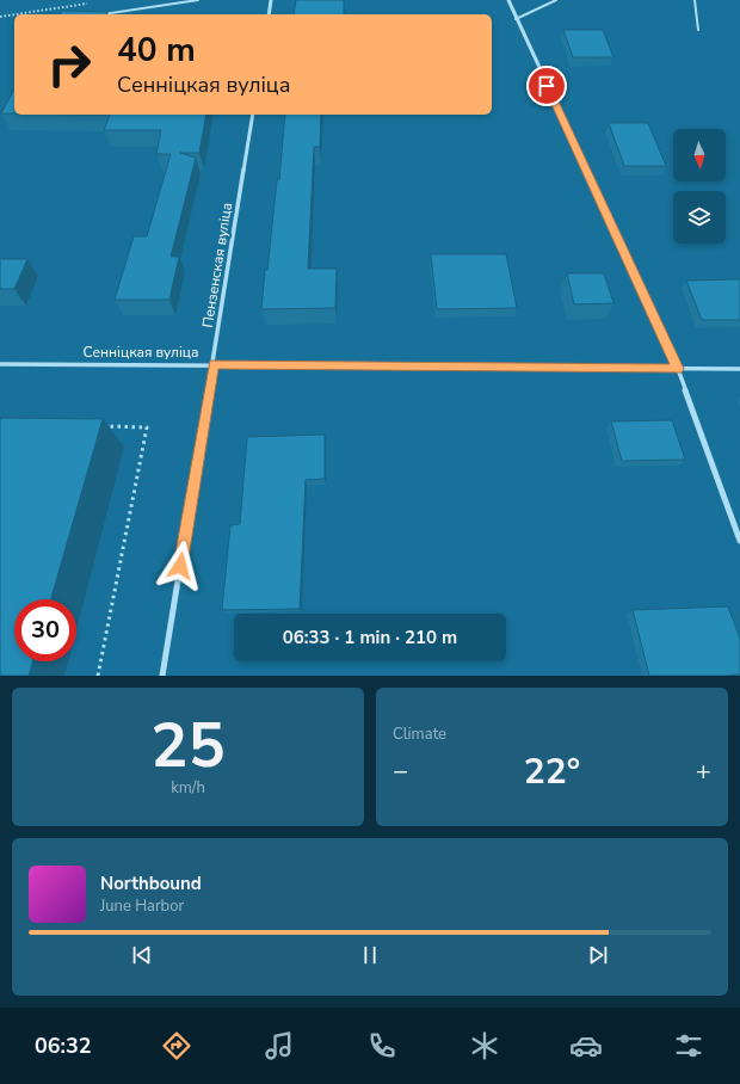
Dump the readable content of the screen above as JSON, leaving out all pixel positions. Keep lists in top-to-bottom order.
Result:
{
  "streets": {
    "street": ["Пензенская вуліца", "Сенніцкая вуліца"]
  },
  "crossings": [
    ["Пензенская вуліца", "Сенніцкая вуліца"]
  ],
  "north": "bottom",
  "page": {
    "turn": ["40 m", "Сенніцкая вуліца"],
    "limit": "30",
    "trip": "06:33 · 1 min · 210 m",
    "tile": [
      ["25", "km/h"],
      "Climate"
    ],
    "heat": ["−", "22°", "+"],
    "song": ["Northbound", "June Harbor"],
    "tabs": "06:32"
  }
}
